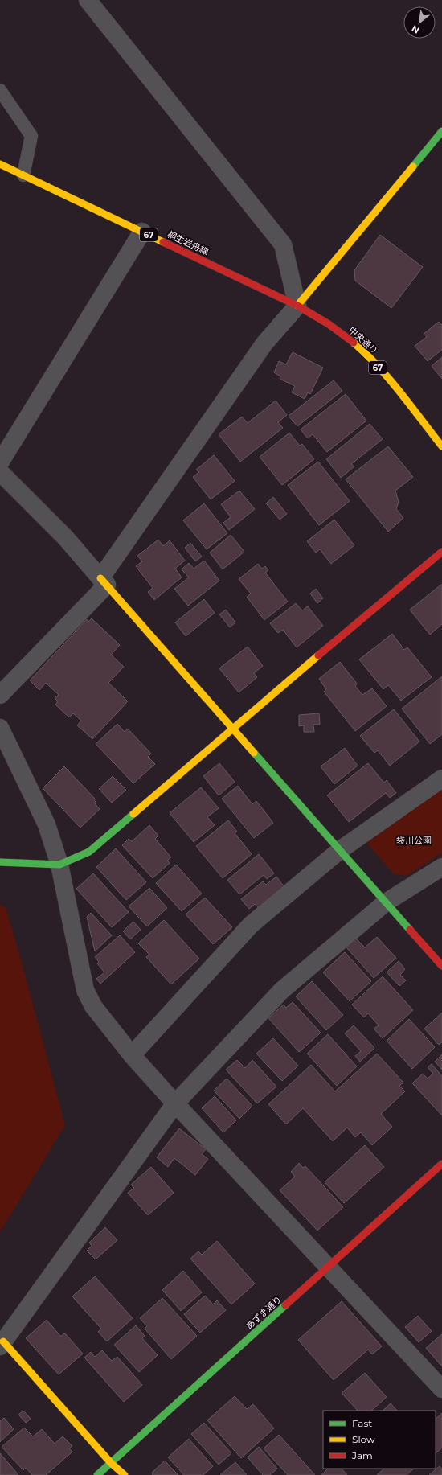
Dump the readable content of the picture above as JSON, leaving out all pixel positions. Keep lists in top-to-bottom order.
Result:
{
  "streets": {
    "street": [
      "67",
      "桐生岩舟線",
      "中央通り",
      "あずま通り"
    ]
  },
  "crossings": [
    ["桐生岩舟線", "中央通り"]
  ],
  "parks": ["袋川公園"],
  "legend": ["Fast", "Slow", "Jam"],
  "north": "bottom left"
}
